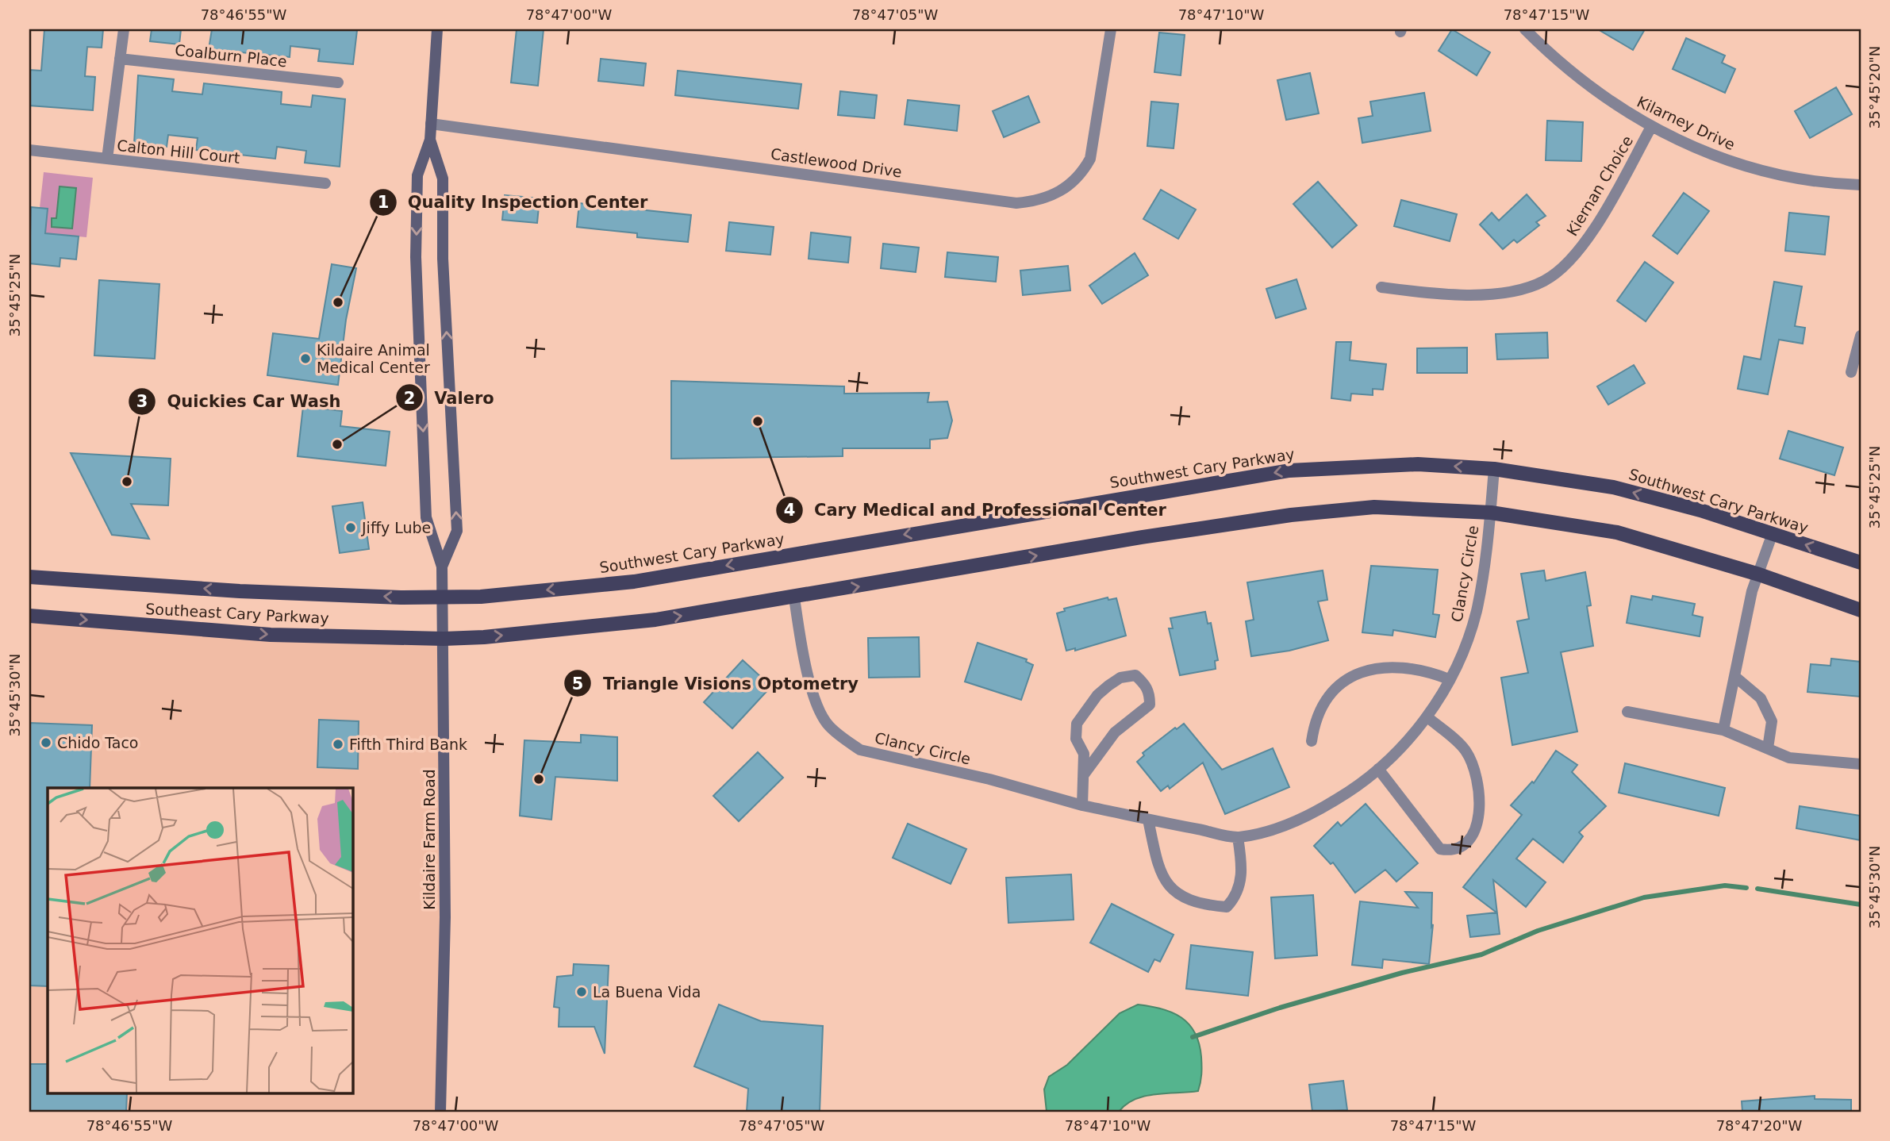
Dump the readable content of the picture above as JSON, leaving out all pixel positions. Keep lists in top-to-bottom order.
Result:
{
  "streets": {
    "main road": ["Southwest Cary Parkway", "Southeast Cary Parkway", "Kildaire Farm Road"],
    "street": [
      "Coalburn Place",
      "Kilarney Drive",
      "Calton Hill Court",
      "Castlewood Drive",
      "Kiernan Choice",
      "Clancy Circle"
    ]
  },
  "crossings": [
    ["Kilarney Drive", "Kiernan Choice"],
    ["Castlewood Drive", "Kildaire Farm Road"],
    ["Southwest Cary Parkway", "Clancy Circle"],
    ["Southwest Cary Parkway", "Southeast Cary Parkway"],
    ["Southwest Cary Parkway", "Kildaire Farm Road"],
    ["Southeast Cary Parkway", "Kildaire Farm Road"]
  ],
  "places": [
    "Quality Inspection Center",
    "Kildaire Animal Medical Center",
    "Cary Medical and Professional Center",
    "Valero",
    "Quickies Car Wash",
    "Jiffy Lube",
    "Chido Taco",
    "Fifth Third Bank",
    "Triangle Visions Optometry",
    "La Buena Vida"
  ],
  "coordinates": [
    "78°46'55\"W",
    "78°47'00\"W",
    "78°47'05\"W",
    "78°47'10\"W",
    "78°47'15\"W",
    "35°45'20\"N",
    "35°45'25\"N",
    "35°45'30\"N",
    "78°47'20\"W"
  ]
}
